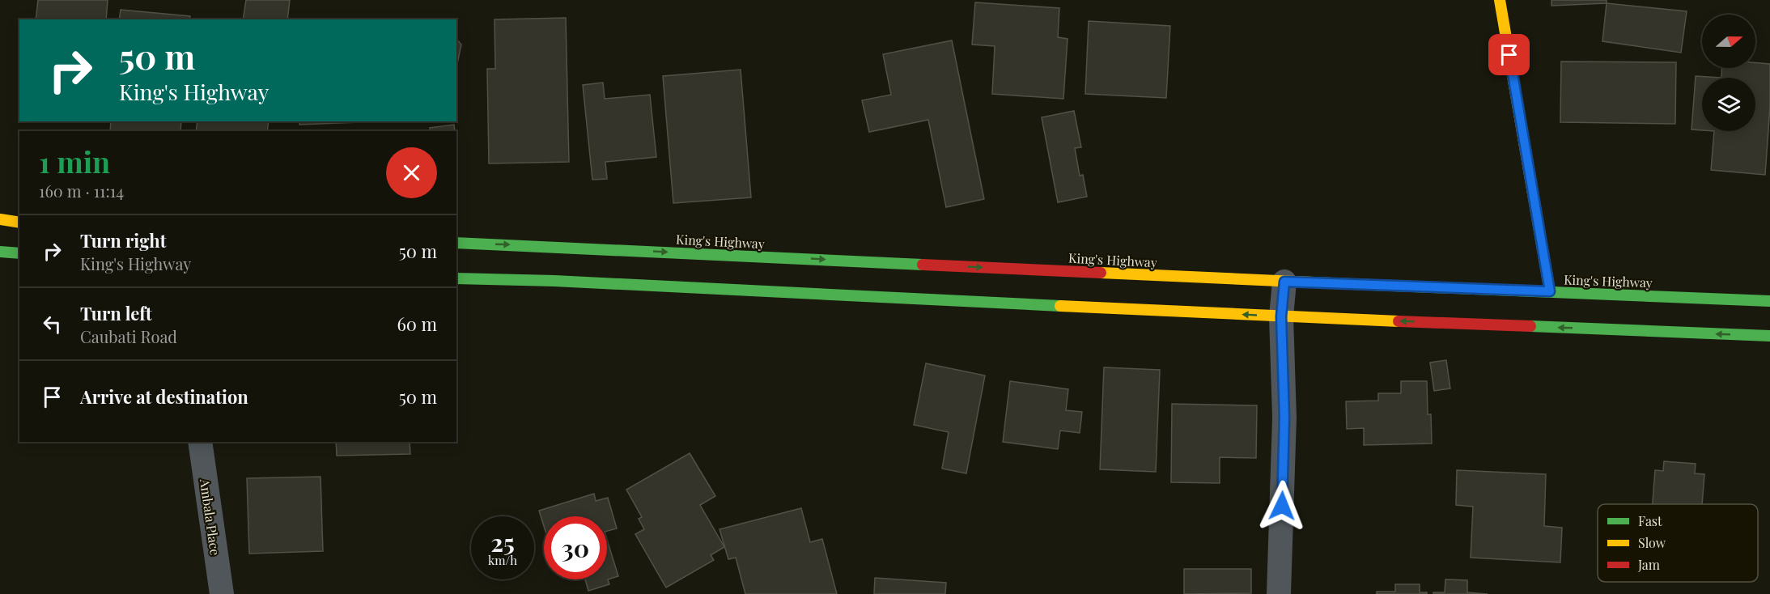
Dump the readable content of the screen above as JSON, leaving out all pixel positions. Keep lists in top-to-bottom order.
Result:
{
  "streets": {
    "main road": ["King's Highway"],
    "street": ["Ambala Place"]
  },
  "legend": ["Fast", "Slow", "Jam"],
  "north": "right",
  "page": {
    "turn": ["50 m", "King's Highway"],
    "heading": ["1 min", "160 m · 11:14"],
    "list": [
      {
        "name": "Turn right",
        "note": "King's Highway",
        "value": "50 m"
      },
      {
        "name": "Turn left",
        "note": "Caubati Road",
        "value": "60 m"
      },
      {
        "name": "Arrive at destination",
        "value": "50 m"
      }
    ],
    "speed": "25 km/h",
    "limit": "30"
  }
}
